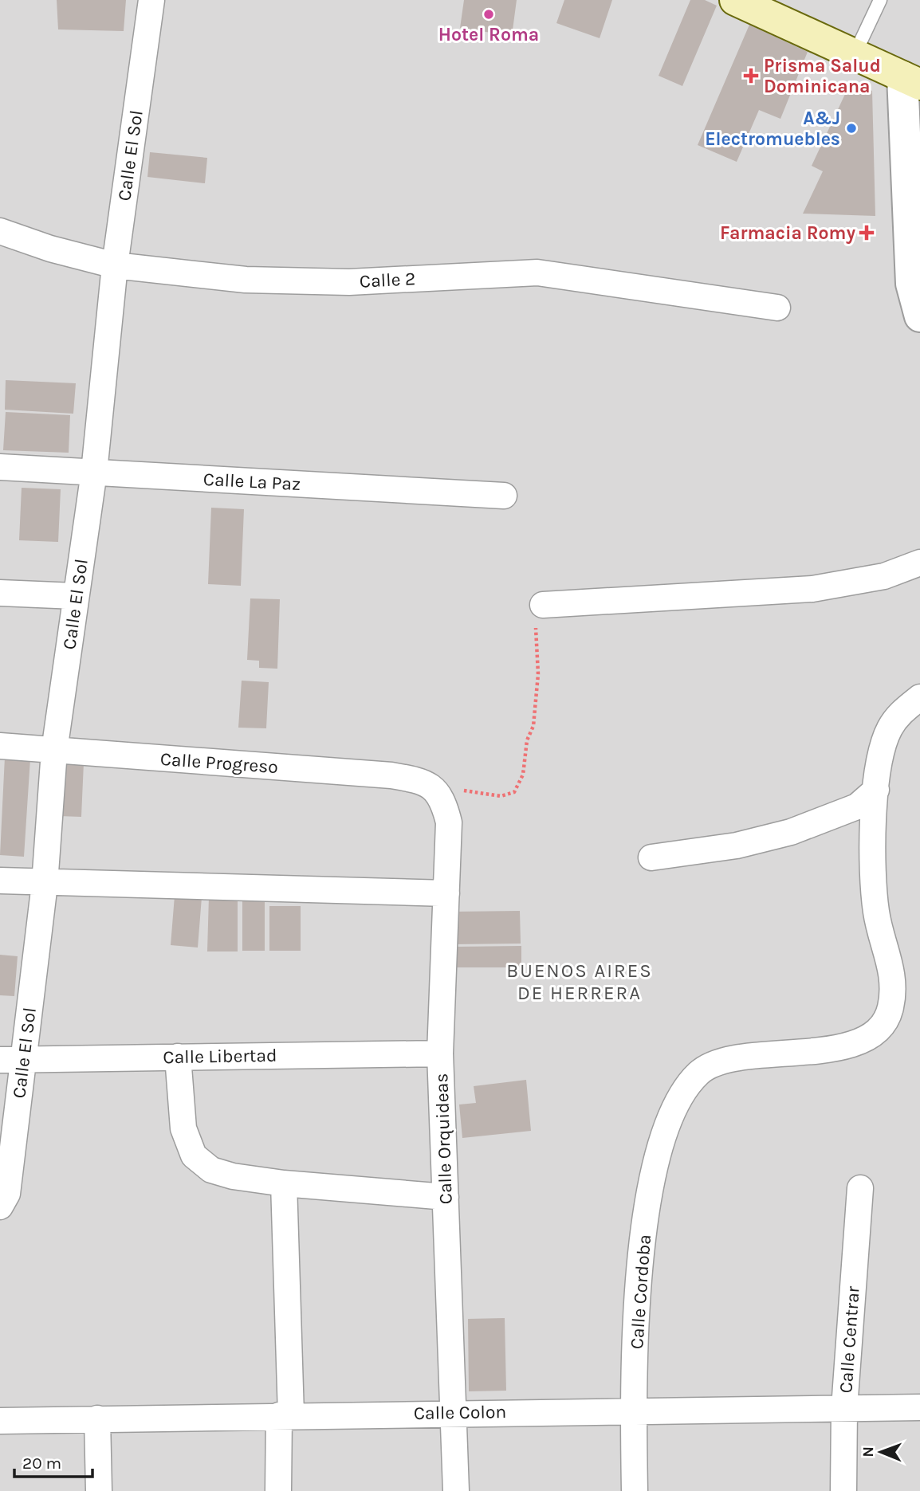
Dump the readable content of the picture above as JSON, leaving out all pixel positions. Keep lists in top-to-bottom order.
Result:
{
  "streets": {
    "street": [
      "Calle El Sol",
      "Calle 2",
      "Calle La Paz",
      "Calle Progreso",
      "Calle Libertad",
      "Calle Orquideas",
      "Calle Cordoba",
      "Calle Centrar",
      "Calle Colon"
    ]
  },
  "crossings": [
    ["Calle El Sol", "Calle 2"],
    ["Calle El Sol", "Calle La Paz"],
    ["Calle El Sol", "Calle Progreso"],
    ["Calle El Sol", "Calle Libertad"],
    ["Calle Progreso", "Calle Orquideas"],
    ["Calle Libertad", "Calle Orquideas"],
    ["Calle Orquideas", "Calle Colon"],
    ["Calle Cordoba", "Calle Colon"],
    ["Calle Centrar", "Calle Colon"]
  ],
  "districts": ["BUENOS AIRES DE HERRERA"],
  "places": {
    "other": ["Hotel Roma", "A&J Electromuebles"],
    "health": ["Prisma Salud Dominicana", "Farmacia Romy"]
  },
  "scale_bar": "20 m",
  "north": "left"
}
